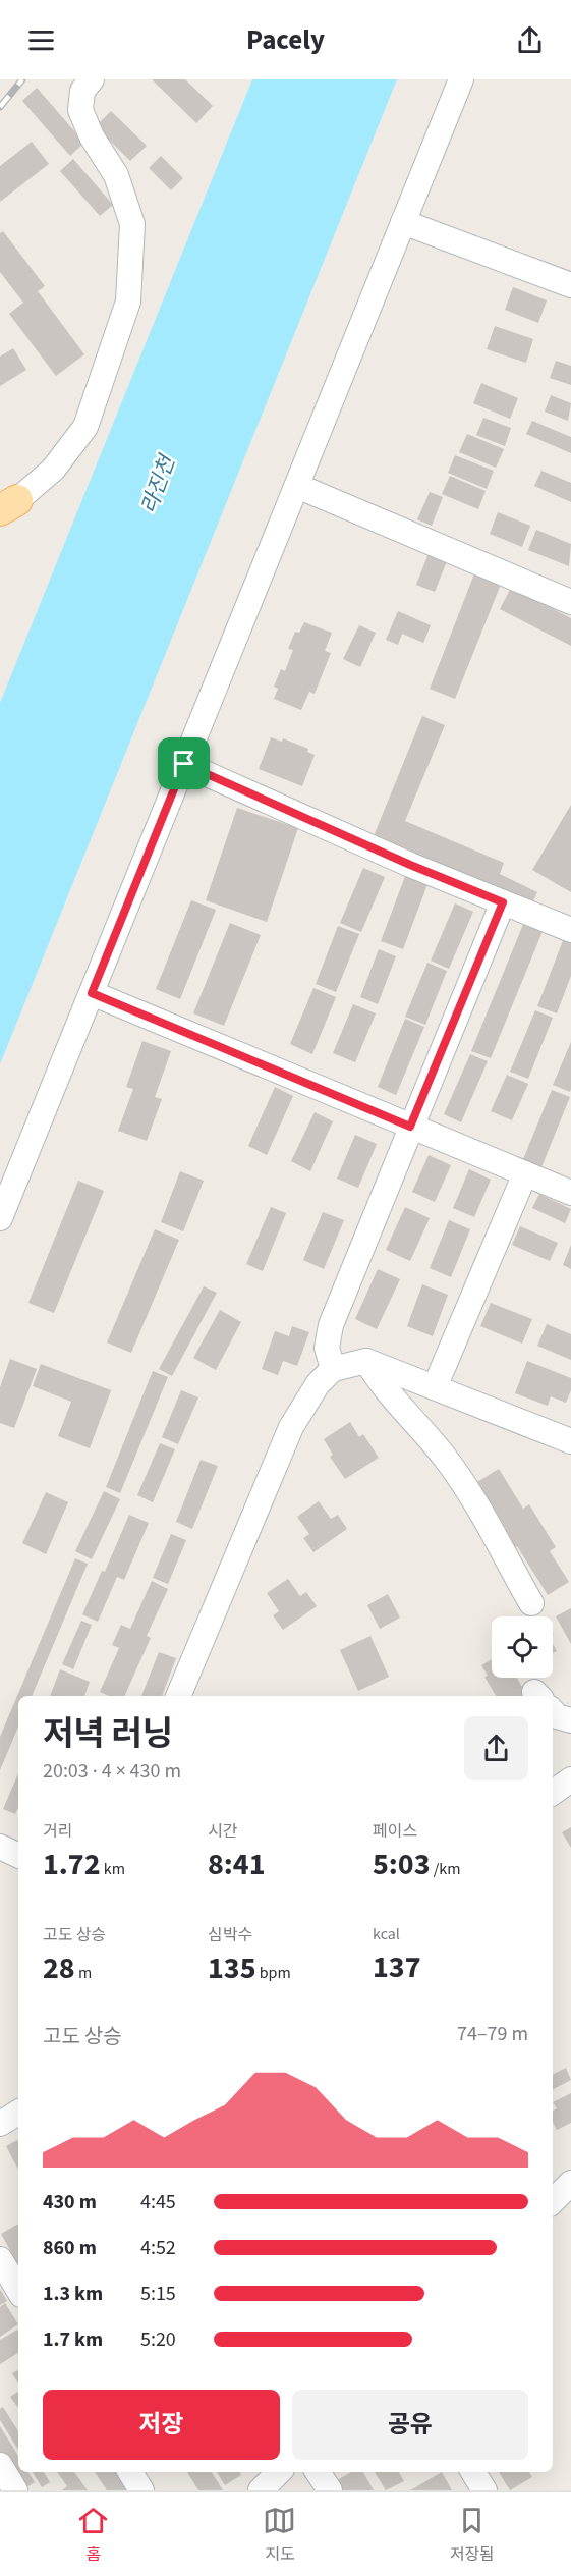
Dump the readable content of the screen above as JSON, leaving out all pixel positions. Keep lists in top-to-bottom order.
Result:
{
  "water": ["라진천"],
  "page": {
    "header": "Pacely",
    "heading": ["저녁 러닝", "20:03 · 4 × 430 m"],
    "stats": [
      ["거리", "1.72 km"],
      ["시간", "8:41"],
      ["페이스", "5:03 /km"],
      ["고도 상승", "28 m"],
      ["심박수", "135 bpm"],
      ["kcal", "137"]
    ],
    "chart": ["고도 상승", "74–79 m"],
    "list": [
      {
        "name": "430 m",
        "note": "4:45"
      },
      {
        "name": "860 m",
        "note": "4:52"
      },
      {
        "name": "1.3 km",
        "note": "5:15"
      },
      {
        "name": "1.7 km",
        "note": "5:20"
      }
    ],
    "buttons": ["저장", "공유"],
    "tabs": ["홈", "지도", "저장됨"]
  }
}
